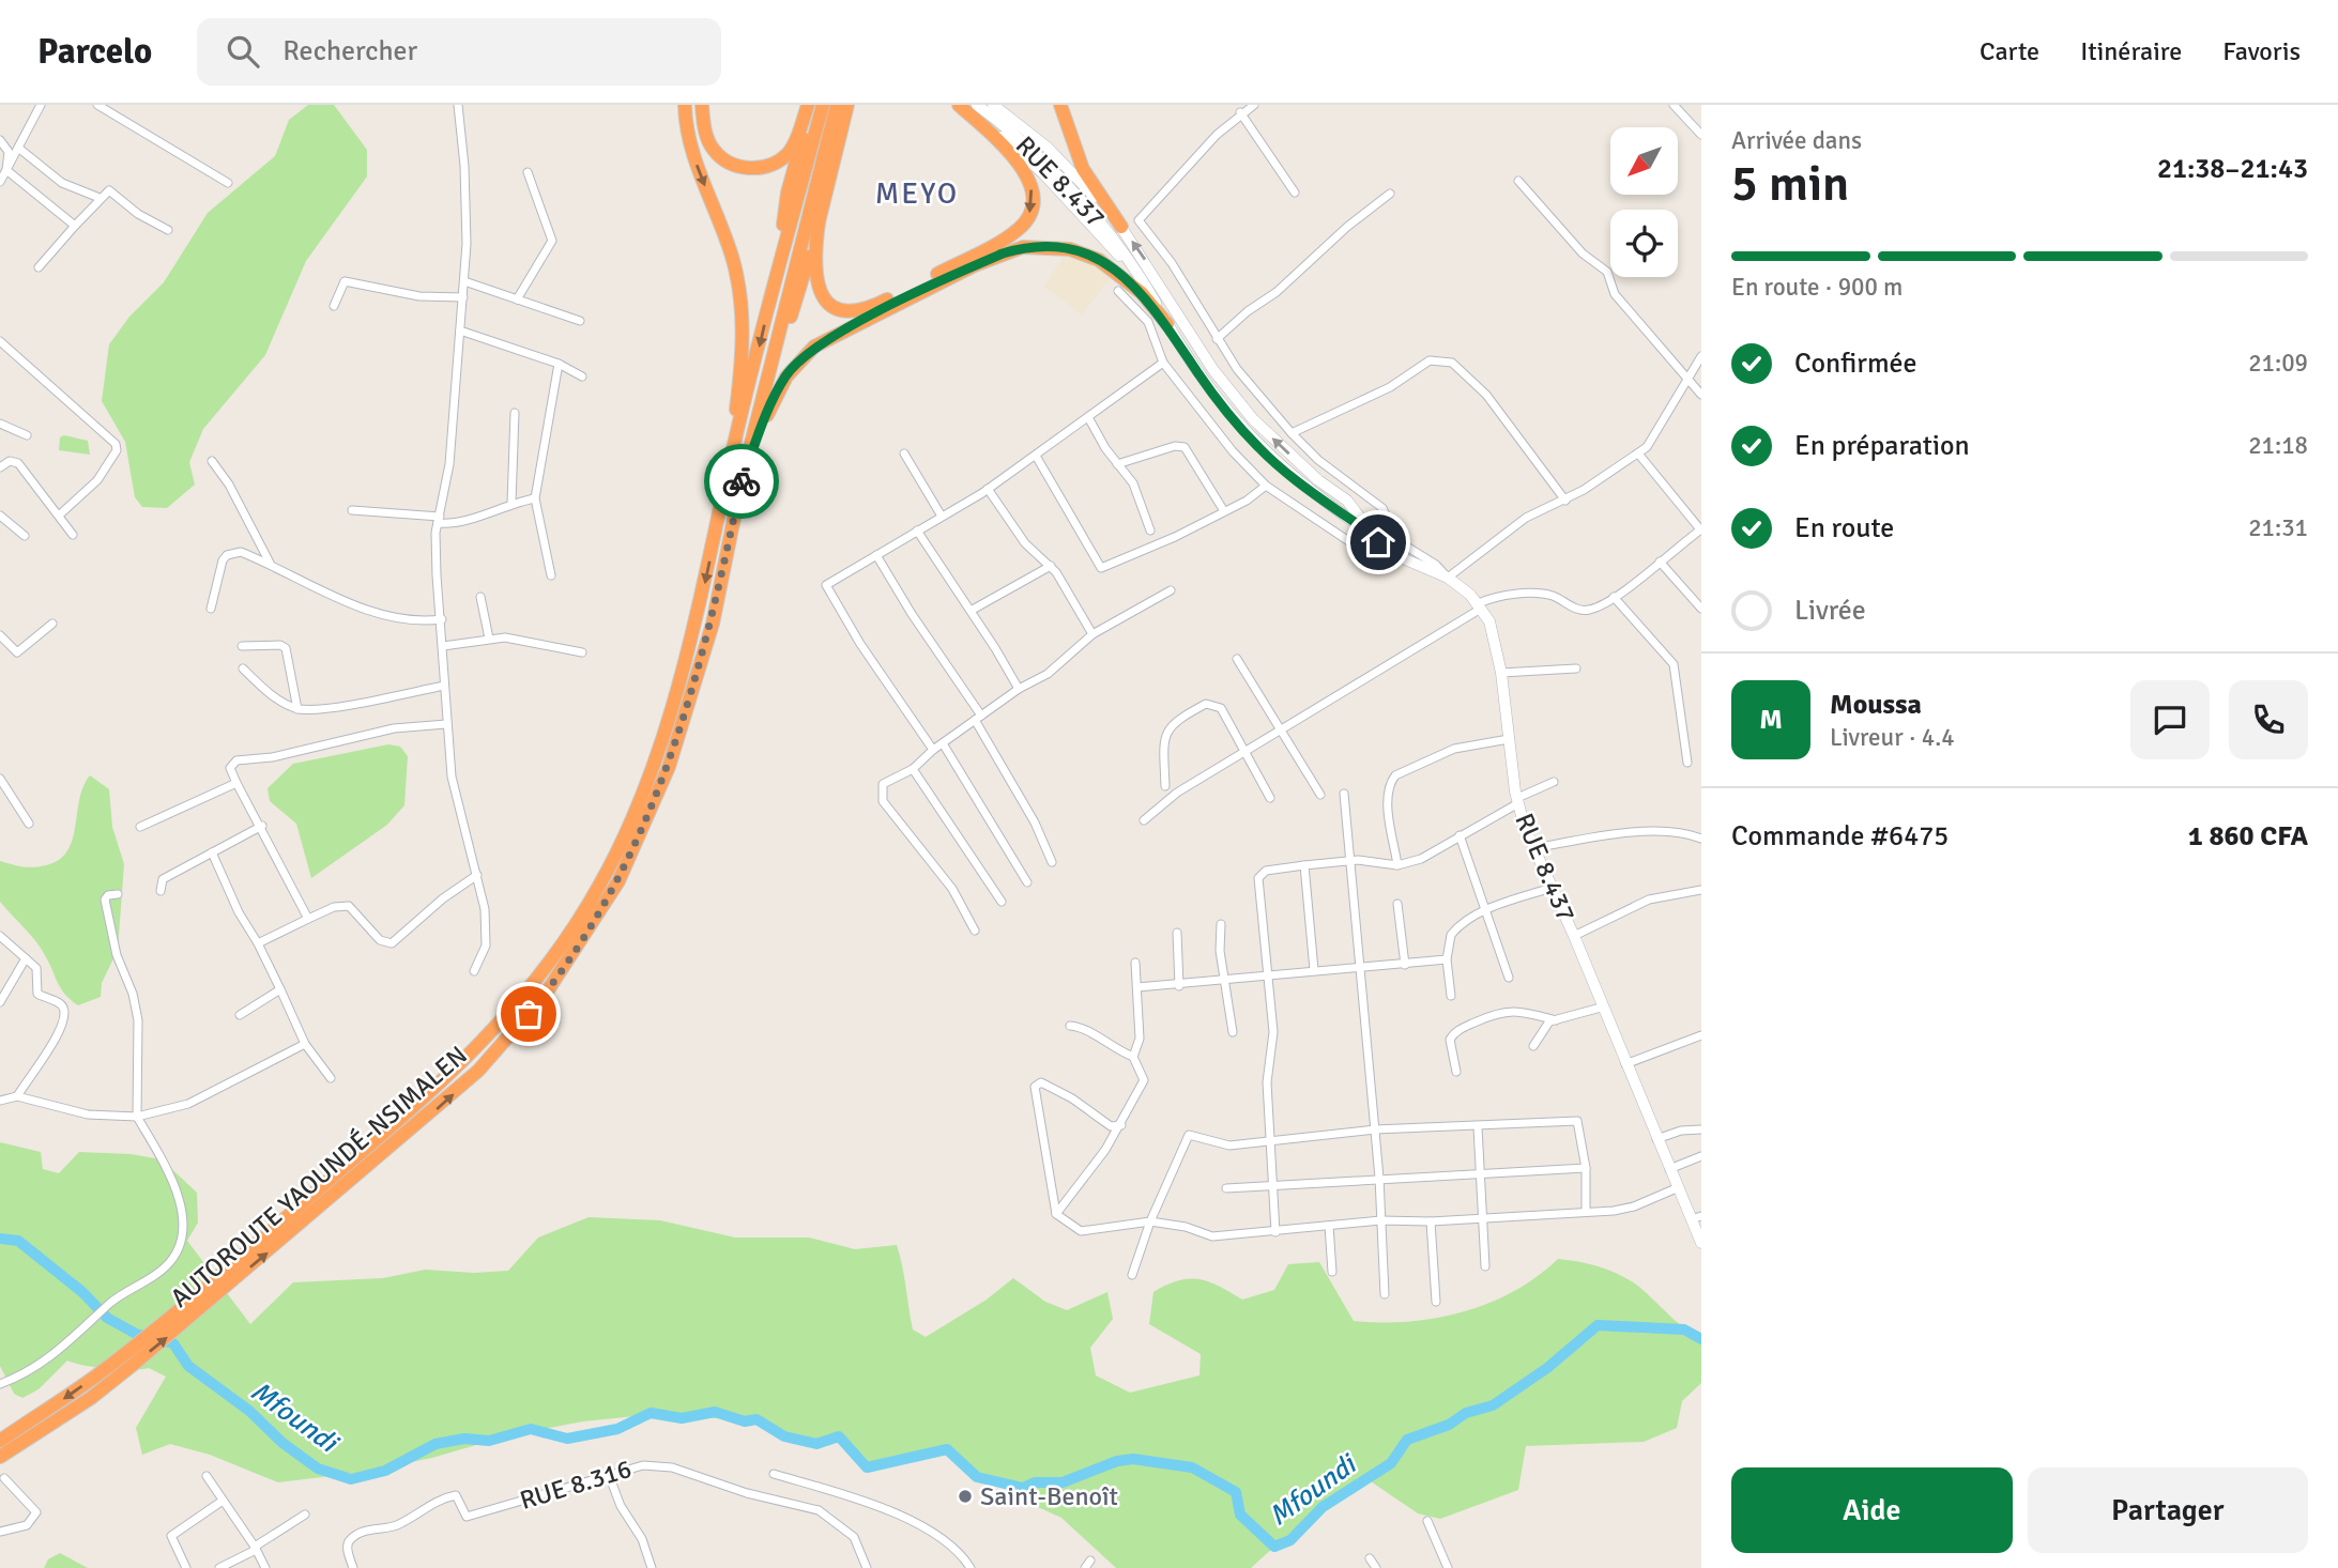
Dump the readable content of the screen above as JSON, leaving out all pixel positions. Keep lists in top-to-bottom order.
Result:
{
  "streets": {
    "highway": ["AUTOROUTE YAOUNDÉ-NSIMALEN"],
    "main road": ["RUE 8.437"],
    "street": ["RUE 8.316"]
  },
  "districts": ["MEYO"],
  "water": ["Mfoundi"],
  "places": ["Saint-Benoît"],
  "north": "bottom left",
  "page": {
    "header": "Parcelo",
    "search": "Rechercher",
    "nav": ["Carte", "Itinéraire", "Favoris"],
    "heading": ["5 min", "Arrivée dans", "21:38–21:43"],
    "panel": [
      "Moussa",
      "Livreur · 4.4",
      "Commande #6475",
      "1 860 CFA"
    ],
    "bar": "En route · 900 m",
    "list": [
      ["Confirmée", "21:09"],
      ["En préparation", "21:18"],
      ["En route", "21:31"],
      "Livrée"
    ],
    "round": "M",
    "buttons": ["Aide", "Partager"]
  }
}
